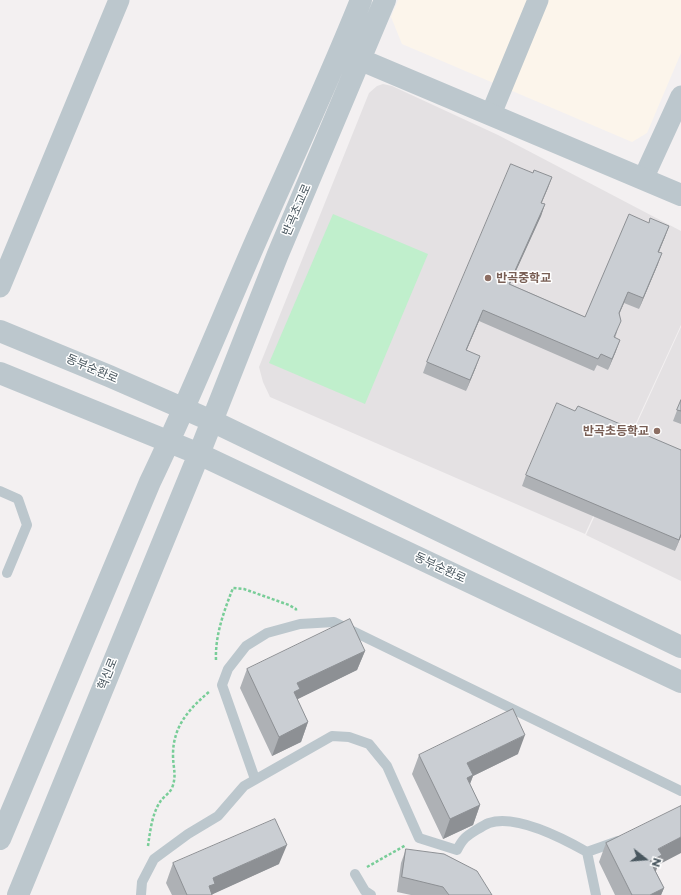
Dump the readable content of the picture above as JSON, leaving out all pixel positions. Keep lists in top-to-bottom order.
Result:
{
  "streets": {
    "street": ["반곡초교로", "동부순환로", "혁신로"]
  },
  "crossings": [
    ["반곡초교로", "동부순환로"],
    ["반곡초교로", "혁신로"],
    ["동부순환로", "혁신로"]
  ],
  "places": ["반곡중학교", "반곡초등학교"],
  "north": "right"
}
